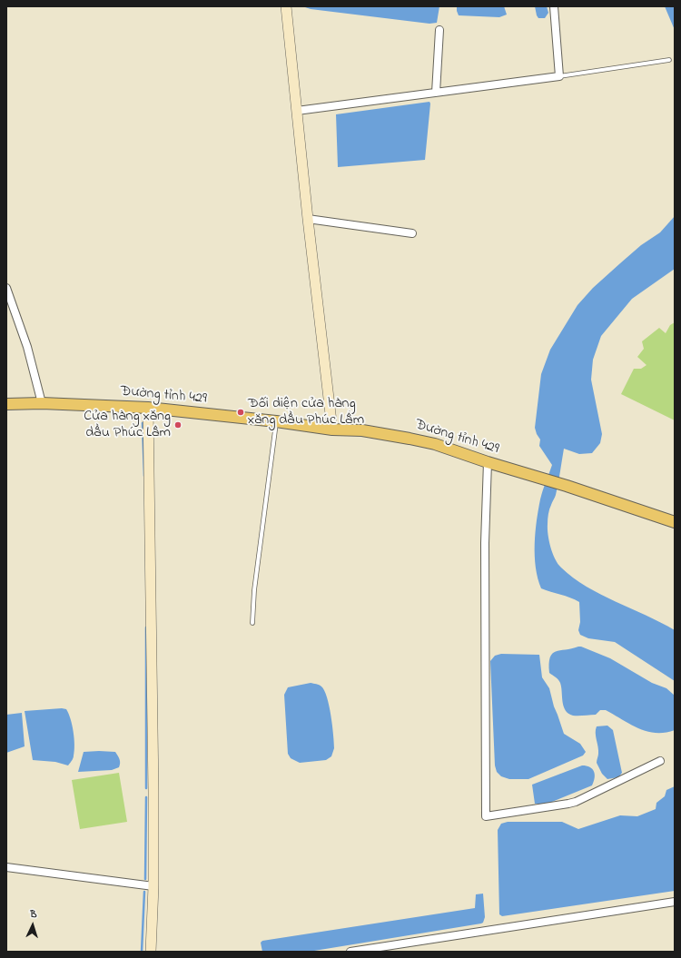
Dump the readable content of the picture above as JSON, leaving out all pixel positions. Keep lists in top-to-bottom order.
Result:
{
  "streets": {
    "main road": ["Đường tỉnh 429"]
  },
  "places": ["Đối diện cửa hàng xăng dầu Phúc Lâm", "Cửa hàng xăng dầu Phúc Lâm"],
  "north": "top"
}
